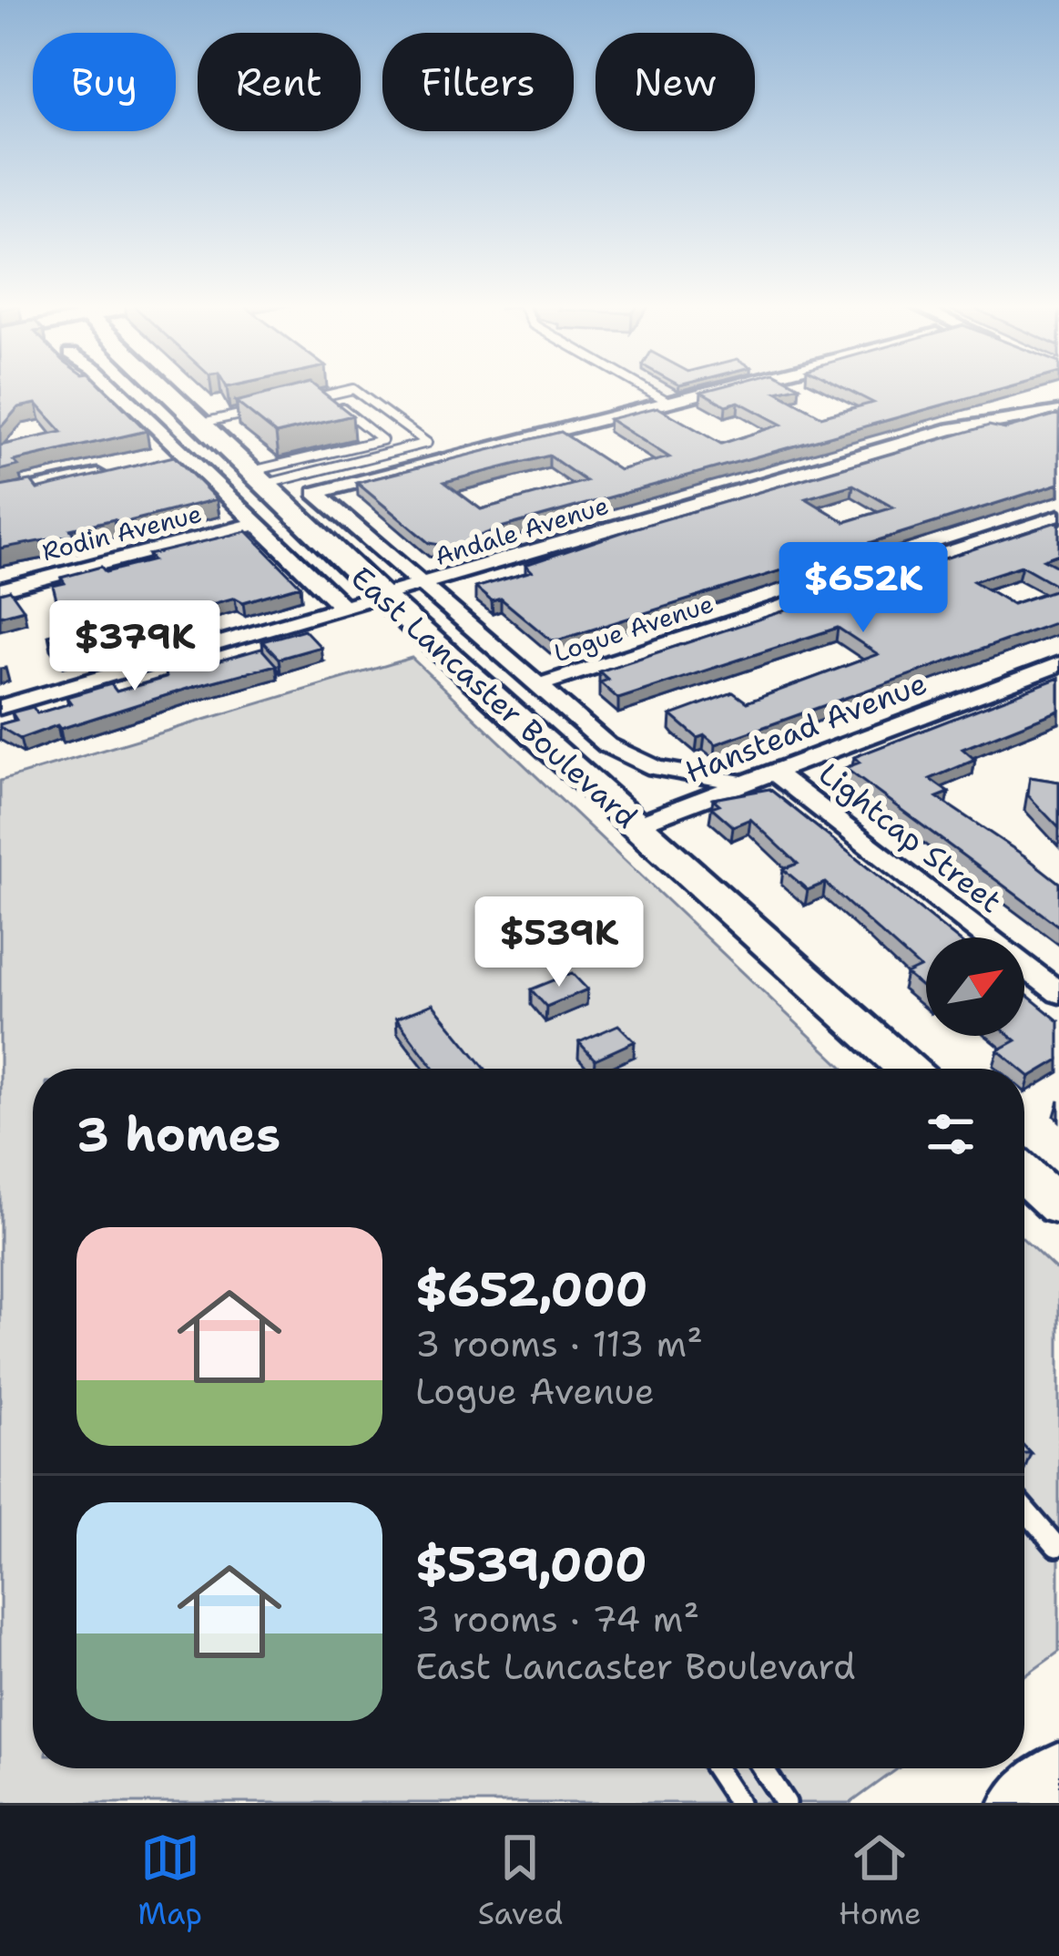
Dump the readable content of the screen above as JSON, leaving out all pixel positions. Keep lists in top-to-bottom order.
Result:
{
  "streets": {
    "main road": ["East Lancaster Boulevard"],
    "street": [
      "Andale Avenue",
      "Rodin Avenue",
      "Logue Avenue",
      "Hanstead Avenue",
      "Lightcap Street"
    ]
  },
  "crossings": [
    ["Andale Avenue", "East Lancaster Boulevard"],
    ["Rodin Avenue", "East Lancaster Boulevard"],
    ["Logue Avenue", "East Lancaster Boulevard"],
    ["East Lancaster Boulevard", "Hanstead Avenue"],
    ["Hanstead Avenue", "Lightcap Street"]
  ],
  "north": "top right",
  "page": {
    "chip": [
      "Buy",
      "Rent",
      "Filters",
      "New"
    ],
    "price": ["$652K", "$379K", "$539K"],
    "heading": "3 homes",
    "list": [
      {
        "name": "$652,000",
        "note": "3 rooms · 113 m² · Logue Avenue"
      },
      {
        "name": "$539,000",
        "note": "3 rooms · 74 m² · East Lancaster Boulevard"
      }
    ],
    "tabs": ["Map", "Saved", "Home"]
  }
}
